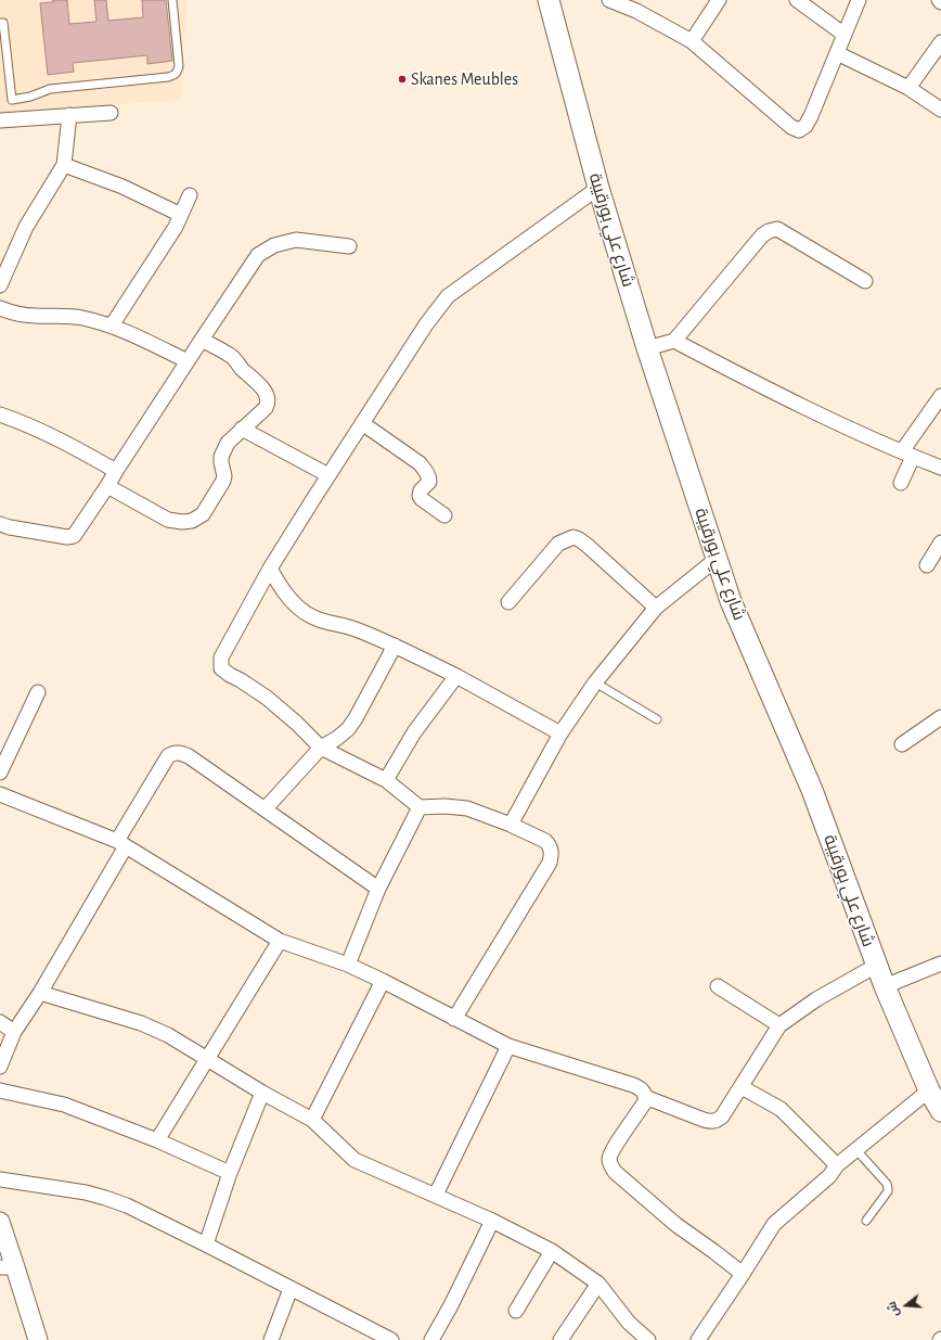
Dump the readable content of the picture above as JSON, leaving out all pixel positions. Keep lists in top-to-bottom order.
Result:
{
  "streets": {
    "main road": ["شارع علي بورقيبة"]
  },
  "places": ["Skanes Meubles"],
  "north": "left"
}
